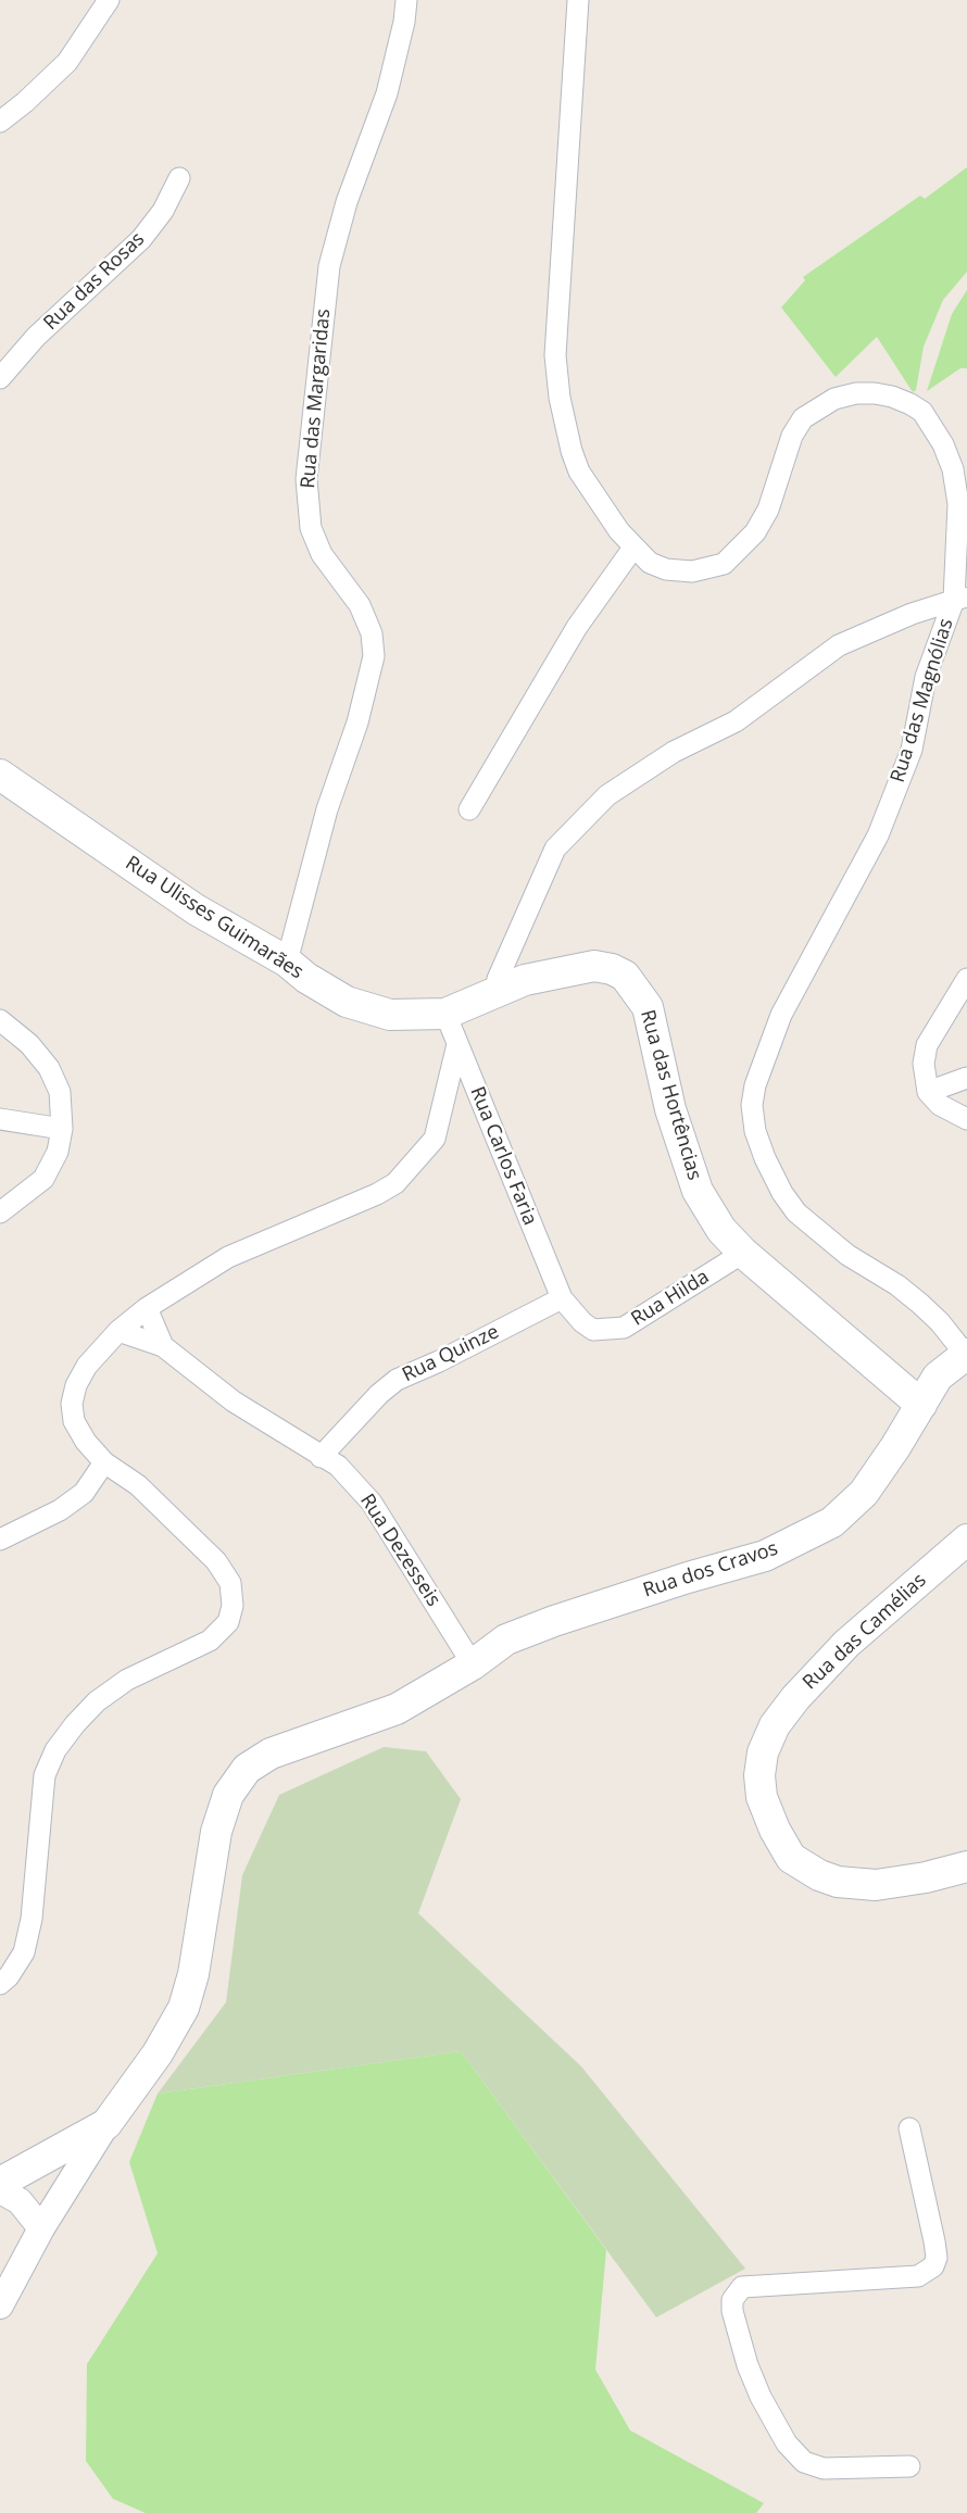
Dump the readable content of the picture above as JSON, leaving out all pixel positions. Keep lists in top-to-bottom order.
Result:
{
  "streets": {
    "main road": [
      "Rua Ulisses Guimarães",
      "Rua das Hortências",
      "Rua dos Cravos",
      "Rua das Camélias"
    ],
    "street": [
      "Rua das Rosas",
      "Rua das Margaridas",
      "Rua das Magnólias",
      "Rua Carlos Faria",
      "Rua Hilda",
      "Rua Quinze",
      "Rua Dezesseis"
    ]
  },
  "crossings": [
    ["Rua das Margaridas", "Rua Ulisses Guimarães"],
    ["Rua das Magnólias", "Rua dos Cravos"],
    ["Rua Ulisses Guimarães", "Rua das Hortências"],
    ["Rua Ulisses Guimarães", "Rua Carlos Faria"],
    ["Rua das Hortências", "Rua Carlos Faria"],
    ["Rua das Hortências", "Rua Hilda"],
    ["Rua das Hortências", "Rua dos Cravos"],
    ["Rua Carlos Faria", "Rua Hilda"],
    ["Rua Carlos Faria", "Rua Quinze"],
    ["Rua Hilda", "Rua Quinze"],
    ["Rua Quinze", "Rua Dezesseis"],
    ["Rua Dezesseis", "Rua dos Cravos"]
  ]
}
